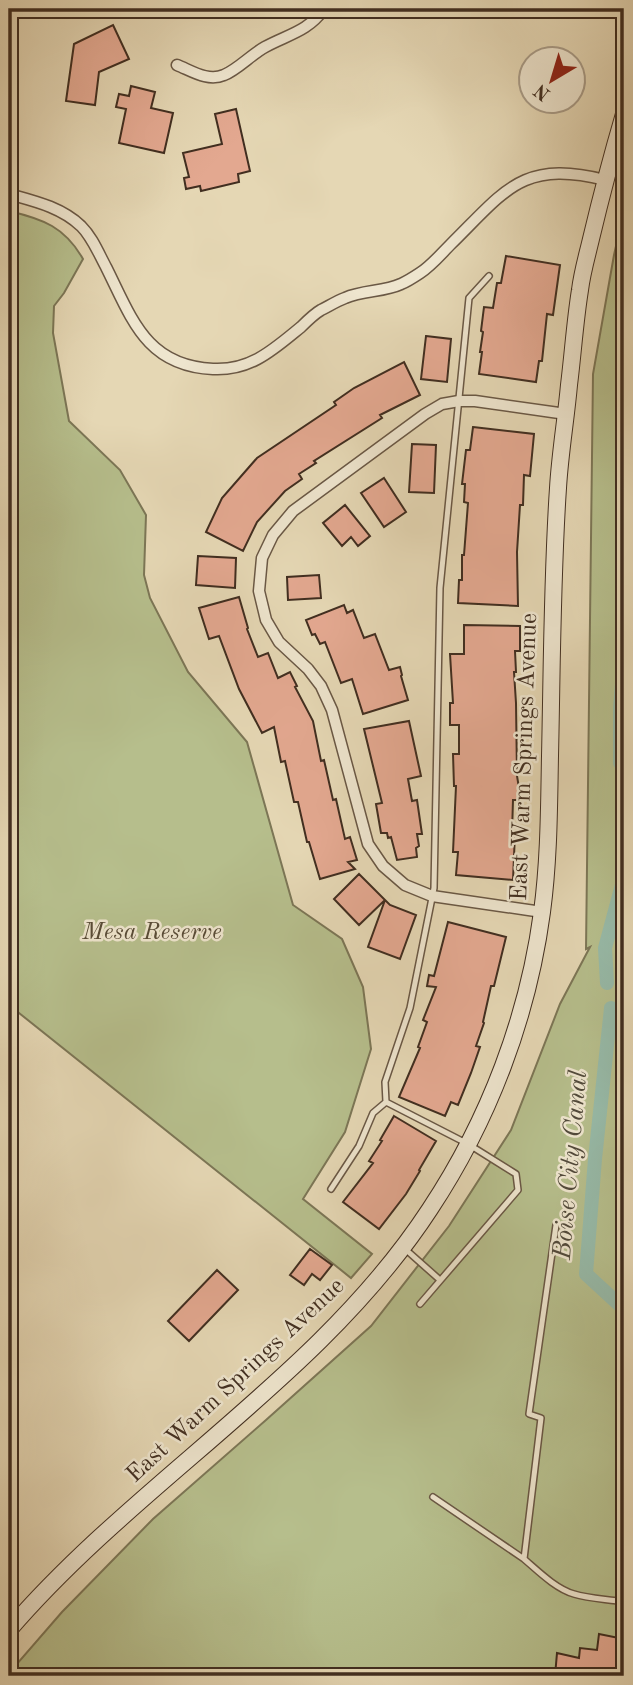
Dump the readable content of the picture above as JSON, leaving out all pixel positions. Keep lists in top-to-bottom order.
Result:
{
  "streets": {
    "street": ["East Warm Springs Avenue"]
  },
  "water": ["Boise City Canal"],
  "parks": ["Mesa Reserve"],
  "north": "bottom left"
}
